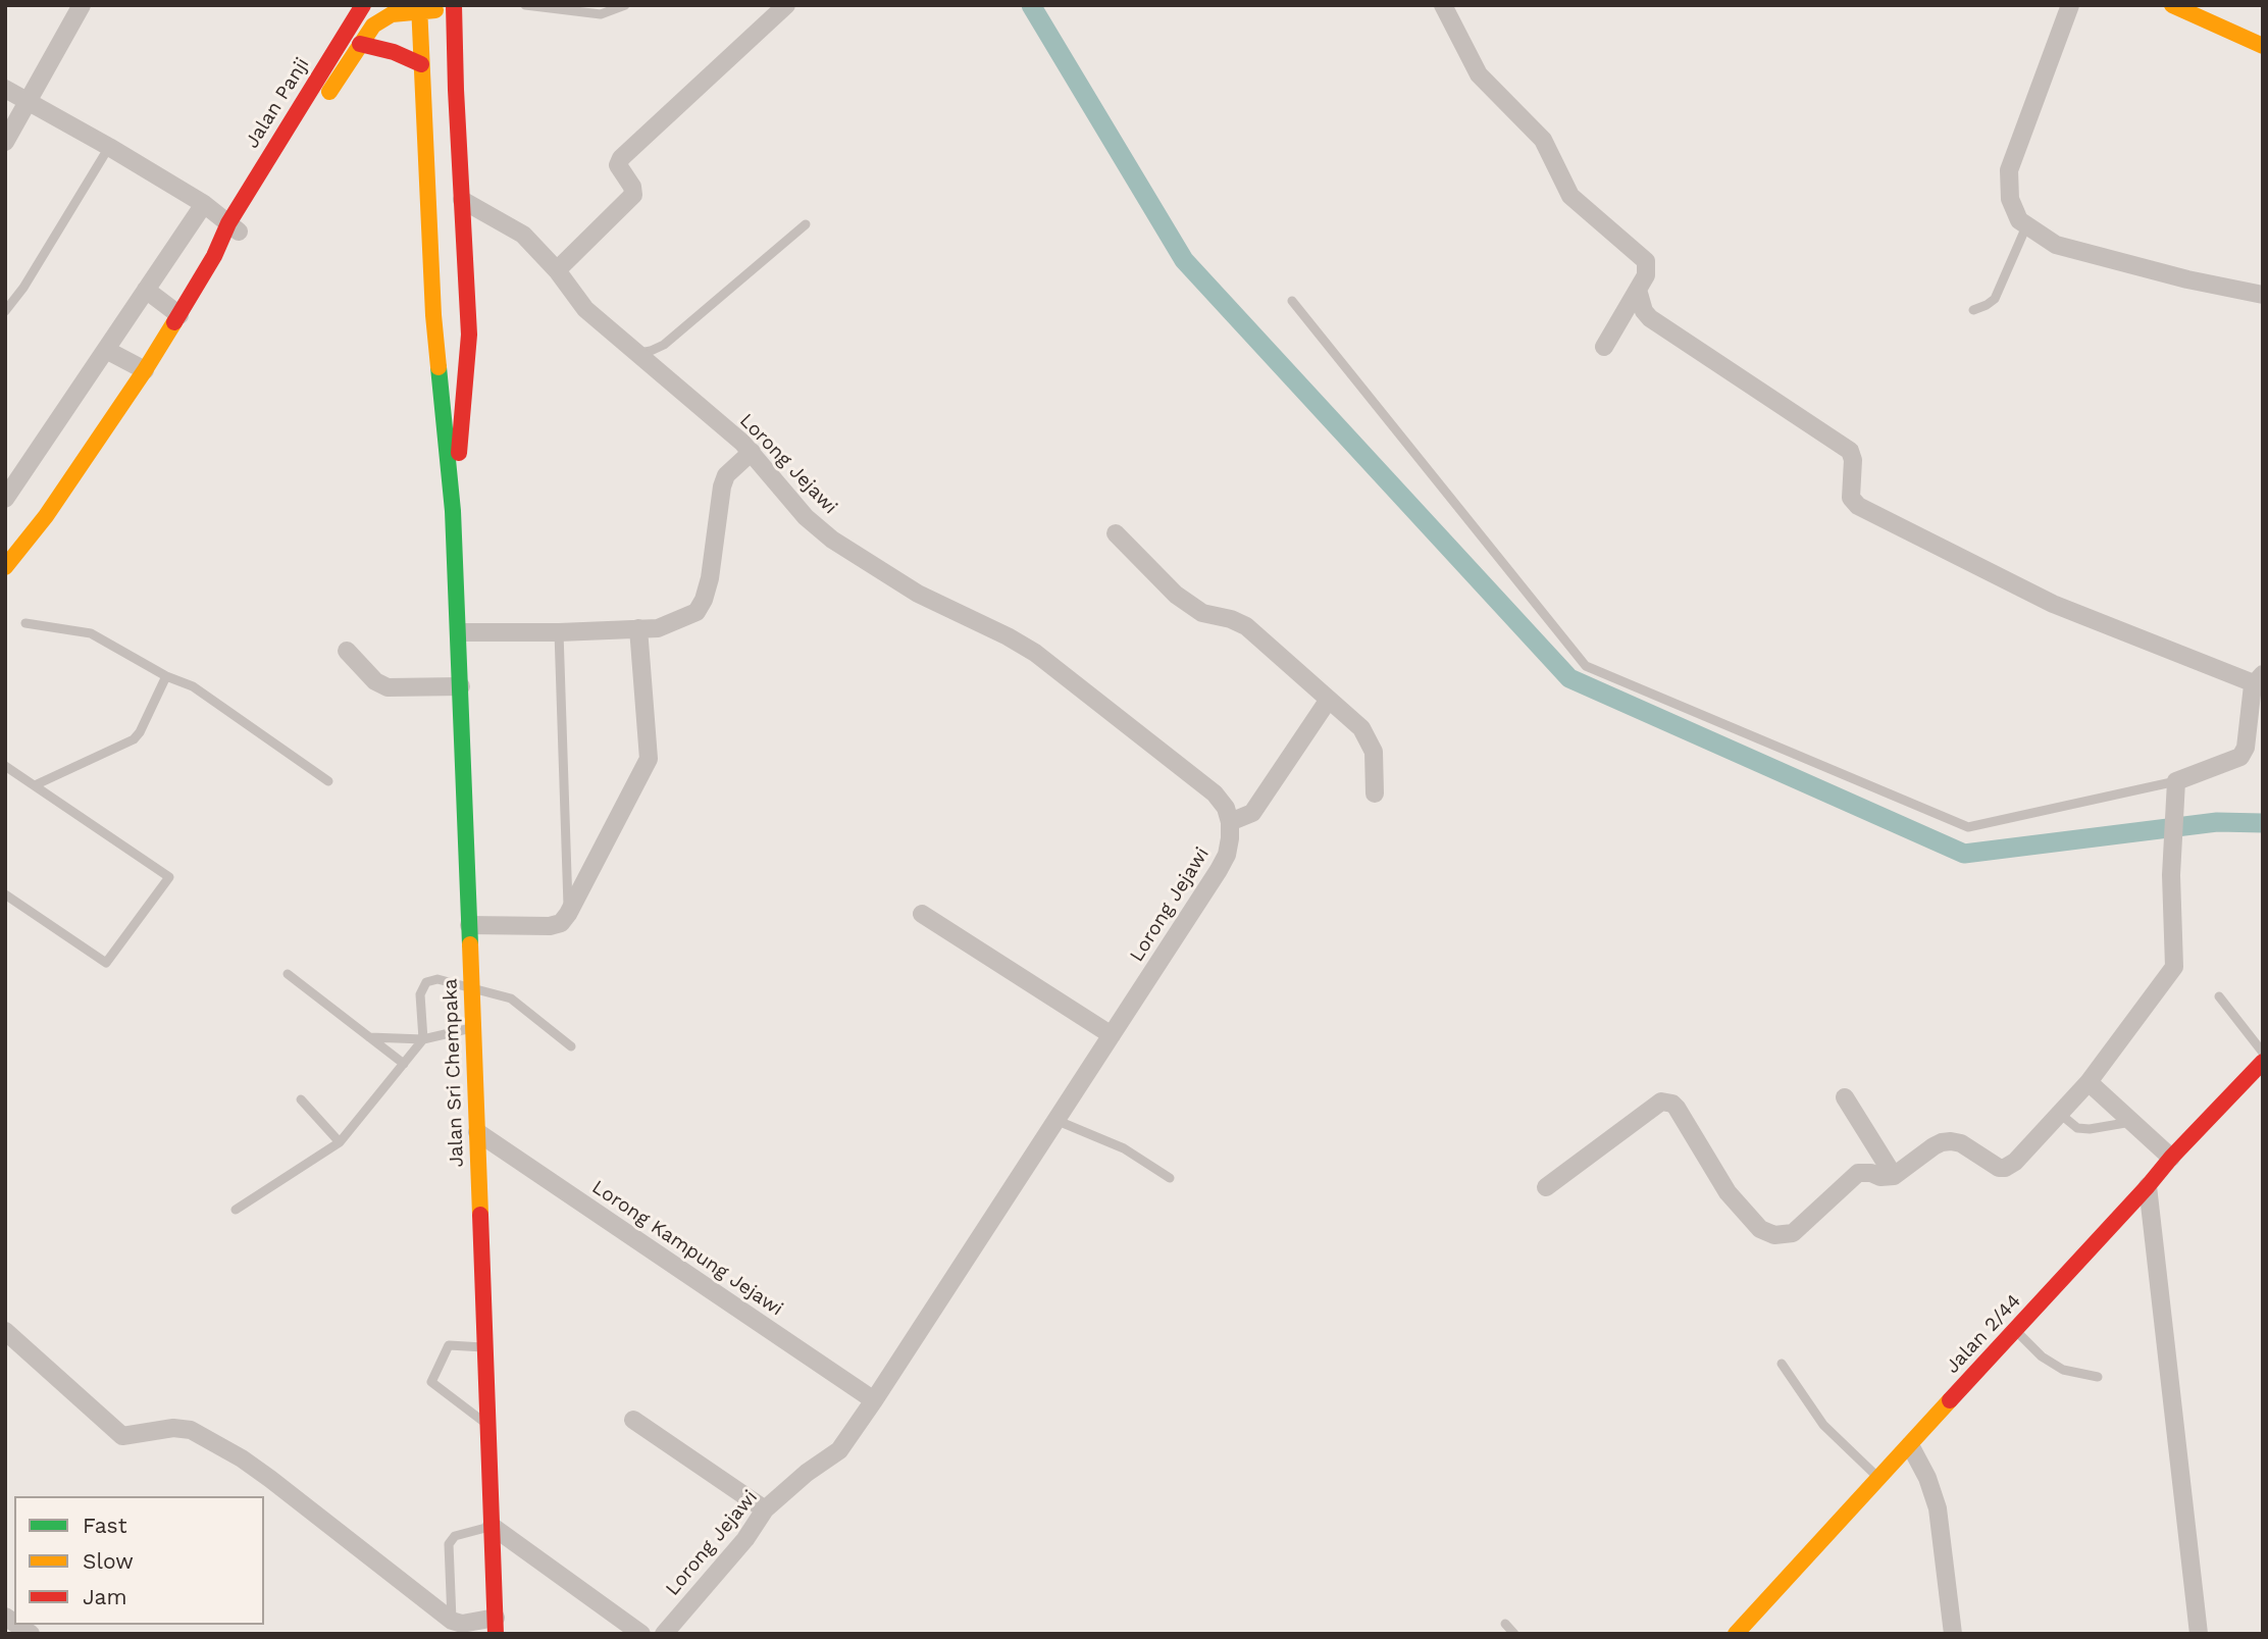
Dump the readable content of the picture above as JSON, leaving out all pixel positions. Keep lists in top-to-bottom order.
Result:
{
  "streets": {
    "main road": ["Jalan Panji", "Jalan Sri Chempaka", "Jalan 2/44"],
    "street": ["Lorong Jejawi", "Lorong Kampung Jejawi"]
  },
  "crossings": [
    ["Lorong Jejawi", "Lorong Kampung Jejawi"],
    ["Jalan Sri Chempaka", "Lorong Kampung Jejawi"]
  ],
  "legend": ["Fast", "Slow", "Jam"]
}
